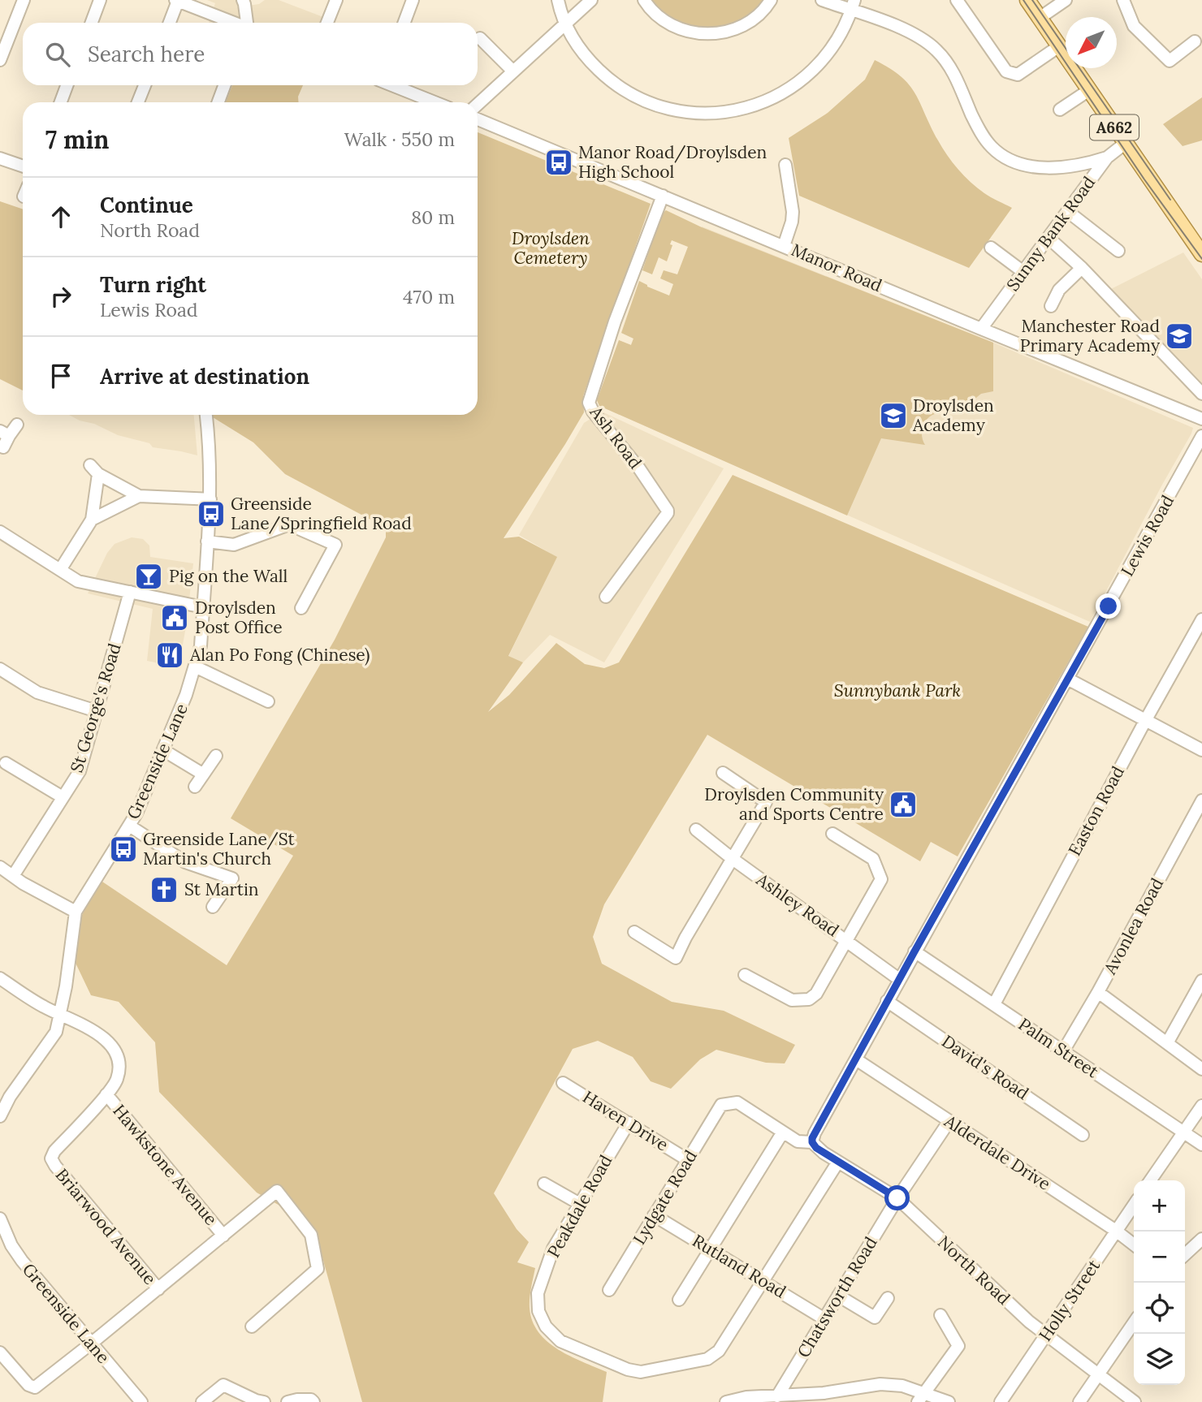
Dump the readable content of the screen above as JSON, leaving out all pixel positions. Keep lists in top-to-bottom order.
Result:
{
  "streets": {
    "main road": ["A662"],
    "street": [
      "Sunny Bank Road",
      "Manor Road",
      "Ash Road",
      "Lewis Road",
      "St George's Road",
      "Greenside Lane",
      "Easton Road",
      "Ashley Road",
      "Avonlea Road",
      "Palm Street",
      "David's Road",
      "Haven Drive",
      "Alderdale Drive",
      "Hawkstone Avenue",
      "Lydgate Road",
      "Peakdale Road",
      "Briarwood Avenue",
      "Rutland Road",
      "North Road",
      "Chatsworth Road",
      "Holly Street"
    ]
  },
  "crossings": [
    ["A662", "Sunny Bank Road"],
    ["Sunny Bank Road", "Manor Road"],
    ["Manor Road", "Ash Road"],
    ["Lewis Road", "Ashley Road"],
    ["Lewis Road", "Palm Street"],
    ["Lewis Road", "David's Road"],
    ["Lewis Road", "Alderdale Drive"],
    ["Lewis Road", "North Road"],
    ["Greenside Lane", "Briarwood Avenue"],
    ["Easton Road", "Palm Street"],
    ["Avonlea Road", "Palm Street"],
    ["Haven Drive", "Lydgate Road"],
    ["Haven Drive", "Peakdale Road"],
    ["Alderdale Drive", "Chatsworth Road"],
    ["Alderdale Drive", "Holly Street"],
    ["Hawkstone Avenue", "Briarwood Avenue"],
    ["Lydgate Road", "Rutland Road"],
    ["Peakdale Road", "Rutland Road"],
    ["Peakdale Road", "North Road"],
    ["Rutland Road", "Chatsworth Road"],
    ["North Road", "Chatsworth Road"],
    ["North Road", "Holly Street"]
  ],
  "parks": ["Droylsden Cemetery", "Sunnybank Park"],
  "places": {
    "bus stop": ["Manor Road/Droylsden High School", "Greenside Lane/Springfield Road", "Greenside Lane/St Martin's Church"],
    "school or university": ["Manchester Road Primary Academy", "Droylsden Academy"],
    "bar": ["Pig on the Wall"],
    "public building": ["Droylsden Post Office", "Droylsden Community and Sports Centre"],
    "restaurant": ["Alan Po Fong (Chinese)"],
    "church": ["St Martin"]
  },
  "north": "bottom left",
  "page": {
    "search": "Search here",
    "heading": ["7 min", "Walk · 550 m"],
    "list": [
      ["Continue", "North Road", "80 m"],
      ["Turn right", "Lewis Road", "470 m"],
      "Arrive at destination"
    ],
    "map_buttons": ["+", "−"]
  }
}
